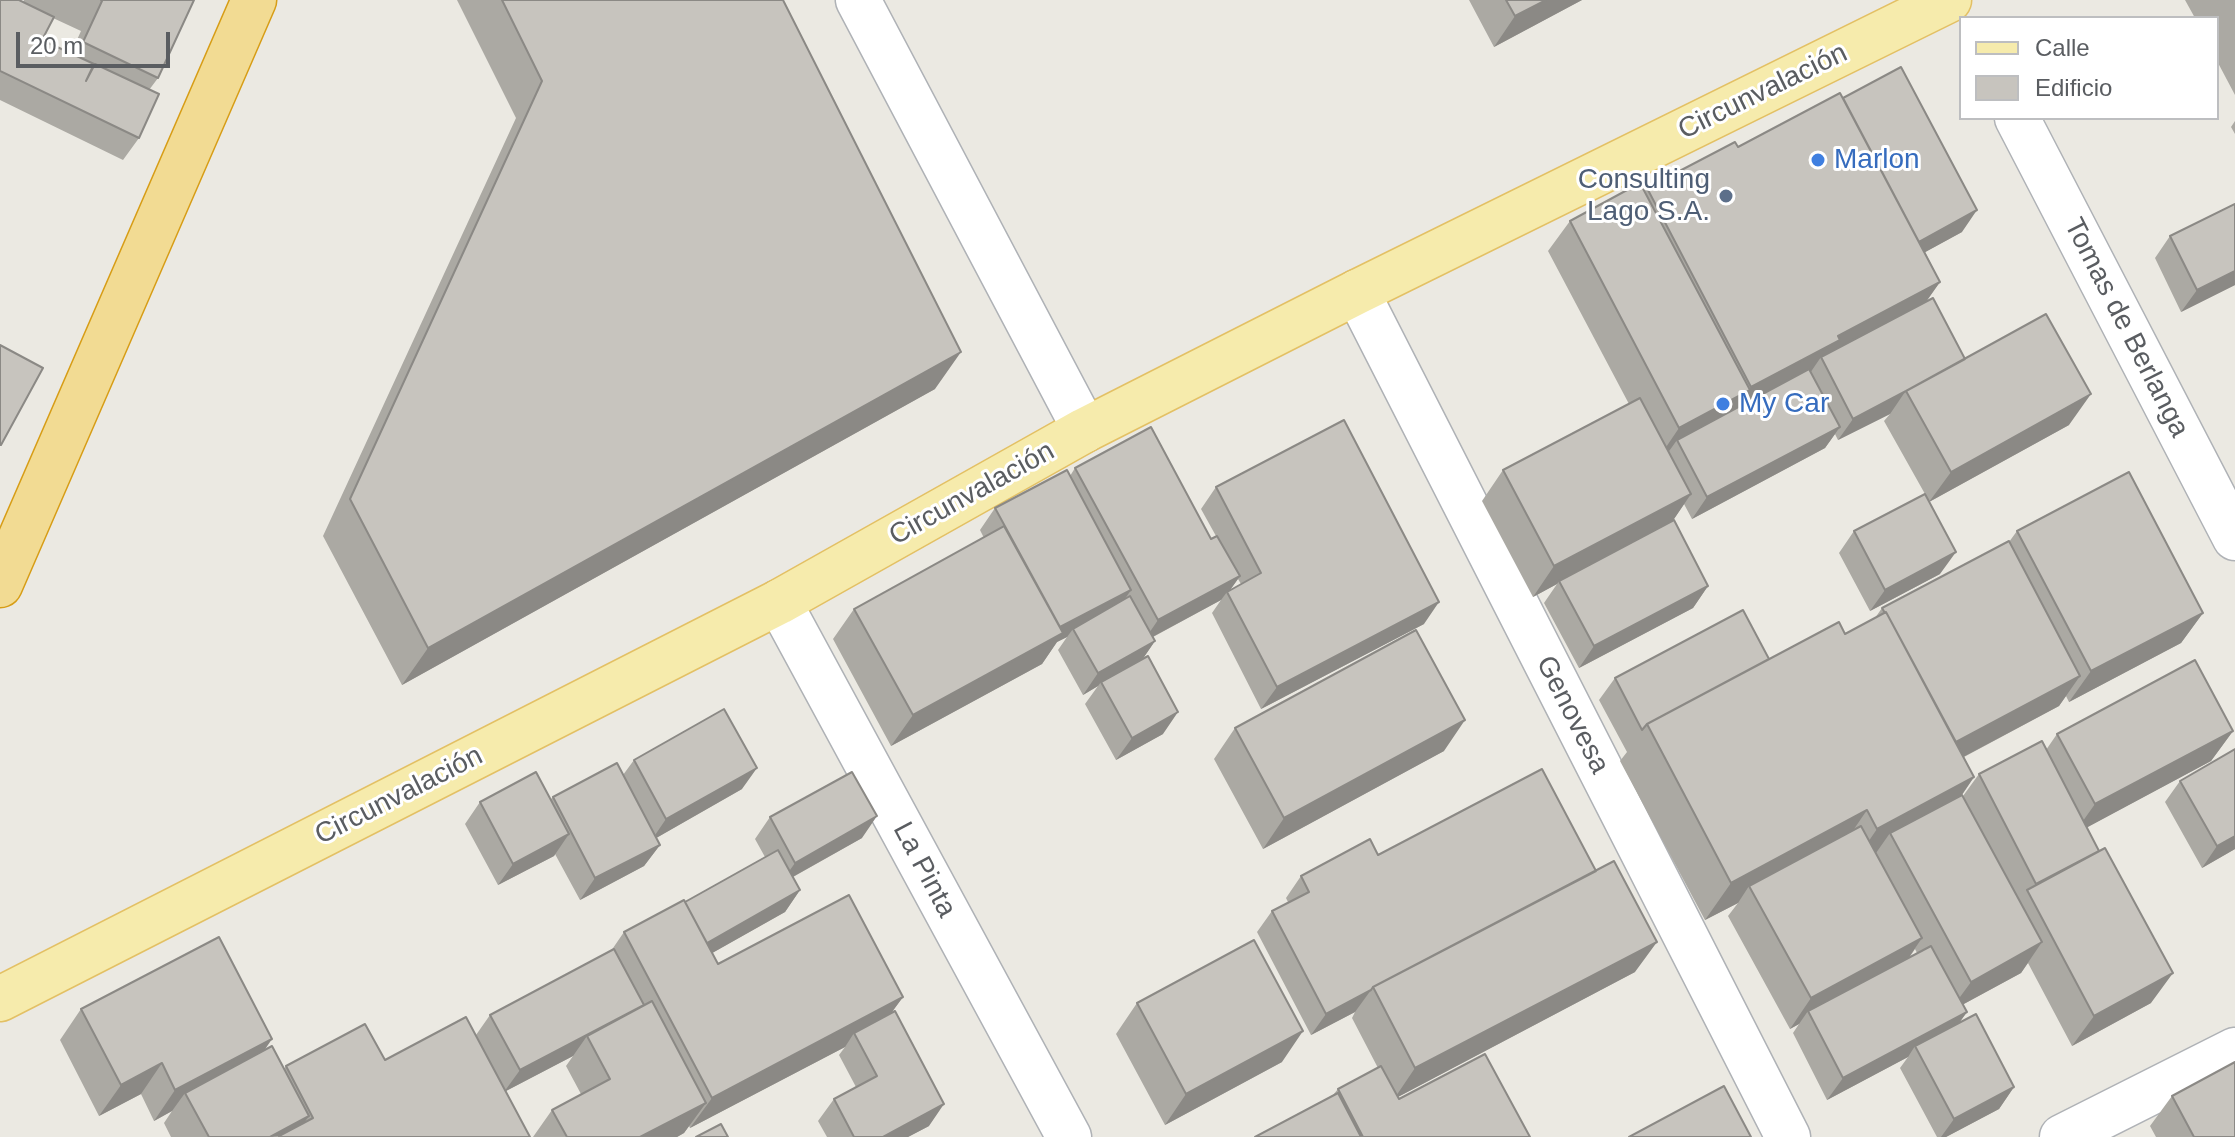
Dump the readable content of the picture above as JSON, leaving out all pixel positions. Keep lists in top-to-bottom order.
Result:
{
  "streets": {
    "main road": ["Circunvalación"],
    "street": ["Tomas de Berlanga", "Genovesa", "La Pinta"]
  },
  "crossings": [
    ["Circunvalación", "Genovesa"],
    ["Circunvalación", "La Pinta"]
  ],
  "places": ["Marlon", "Consulting Lago S.A.", "My Car"],
  "legend": ["Calle", "Edificio"],
  "scale_bar": "20 m"
}
